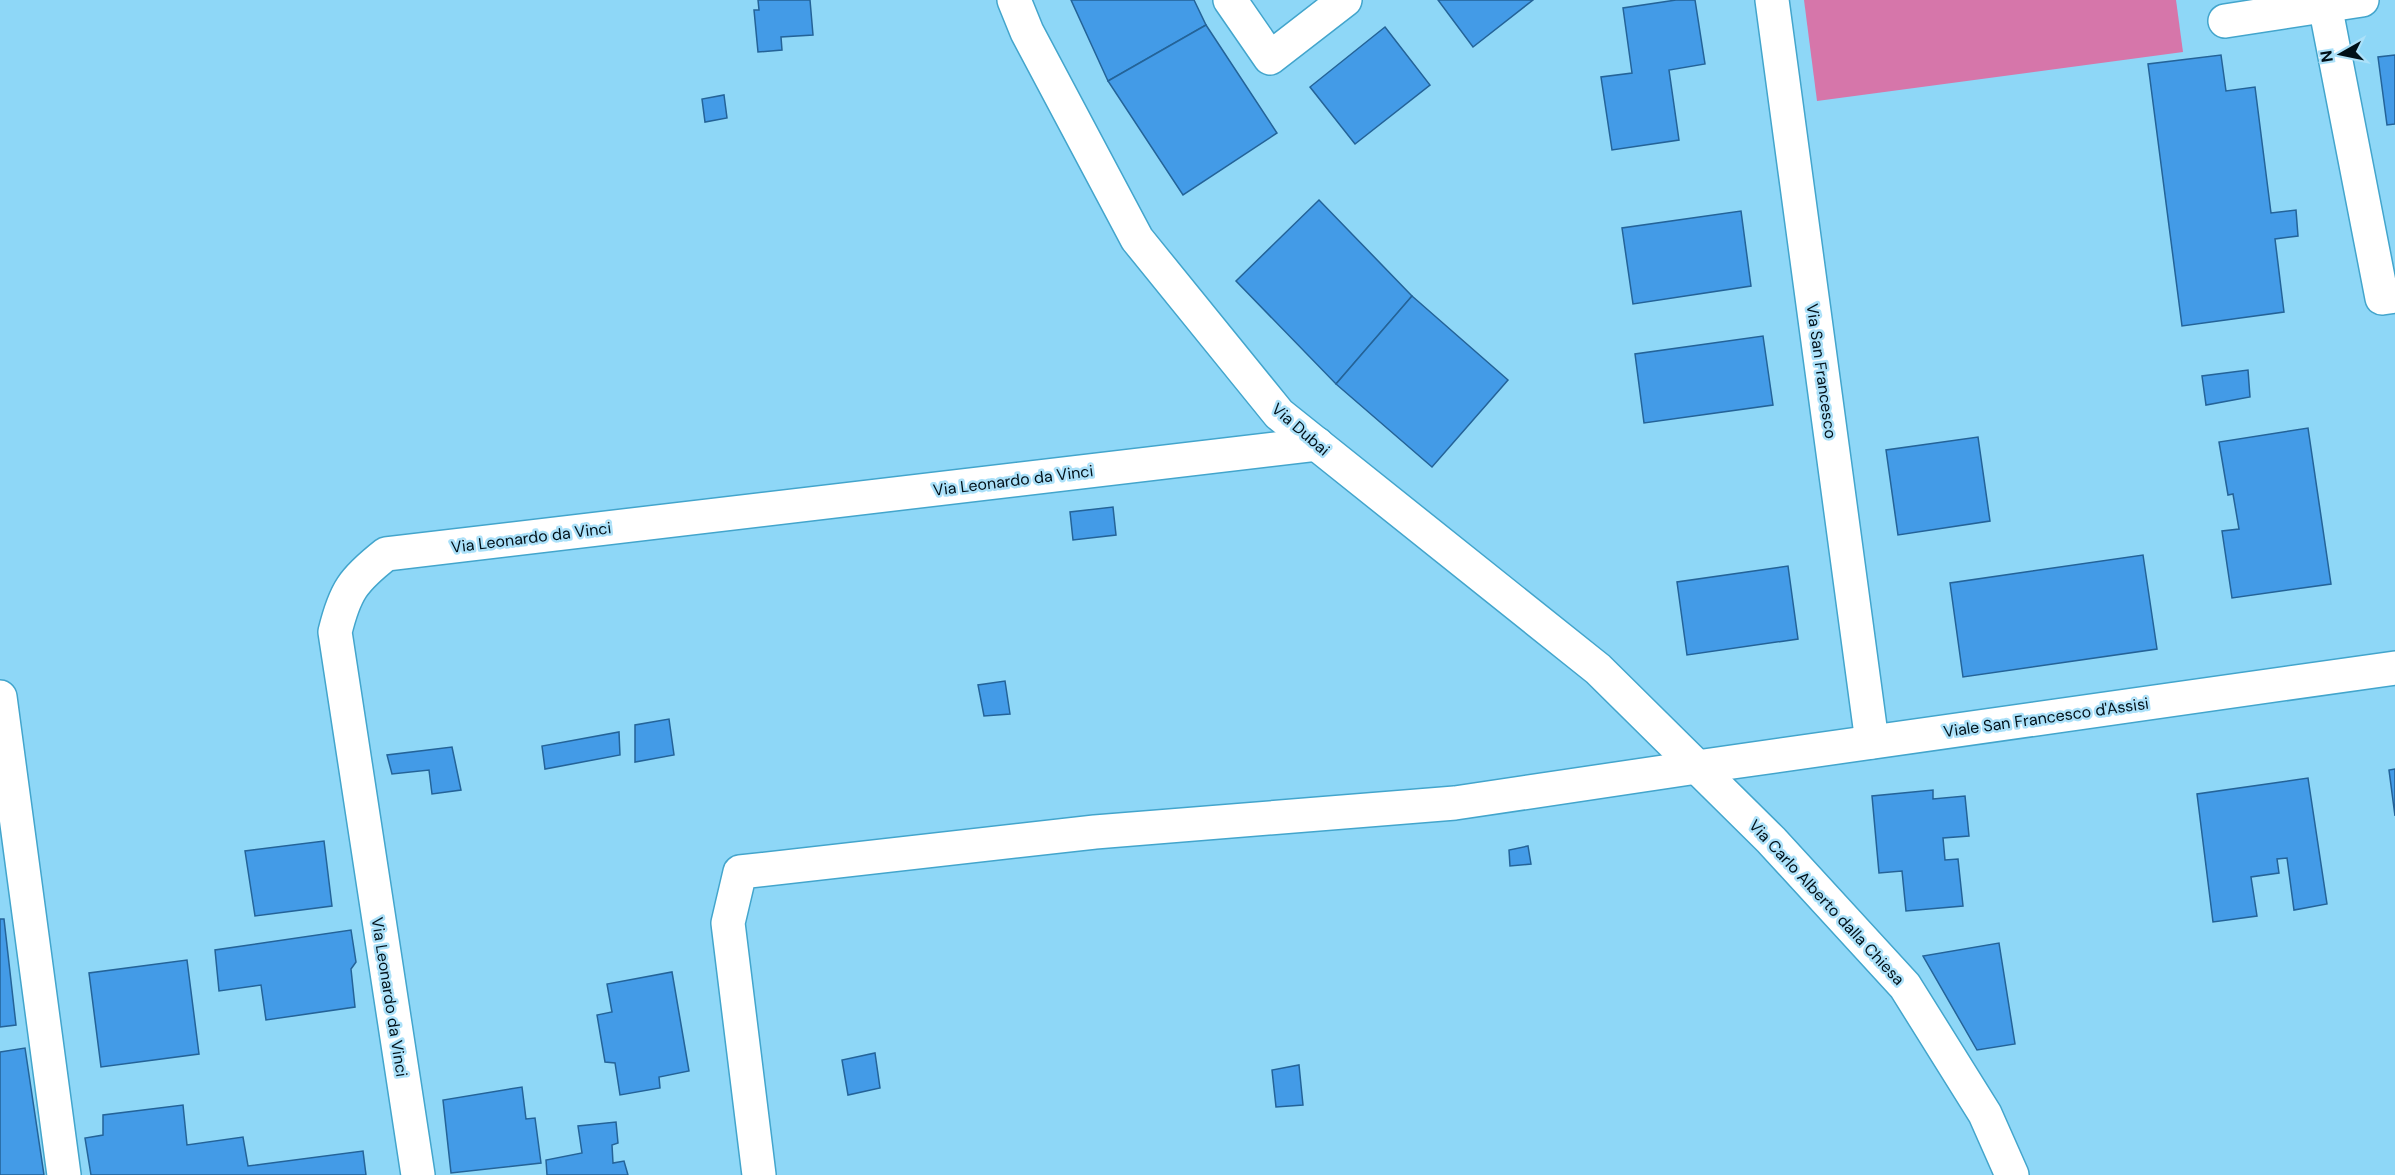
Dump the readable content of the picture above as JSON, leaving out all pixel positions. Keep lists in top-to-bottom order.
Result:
{
  "streets": {
    "street": [
      "Via San Francesco",
      "Via Dubai",
      "Via Leonardo da Vinci",
      "Viale San Francesco d'Assisi",
      "Via Carlo Alberto dalla Chiesa"
    ]
  },
  "crossings": [
    ["Via San Francesco", "Viale San Francesco d'Assisi"],
    ["Via Dubai", "Via Leonardo da Vinci"],
    ["Via Dubai", "Viale San Francesco d'Assisi"],
    ["Via Dubai", "Via Carlo Alberto dalla Chiesa"],
    ["Viale San Francesco d'Assisi", "Via Carlo Alberto dalla Chiesa"]
  ],
  "north": "left"
}
